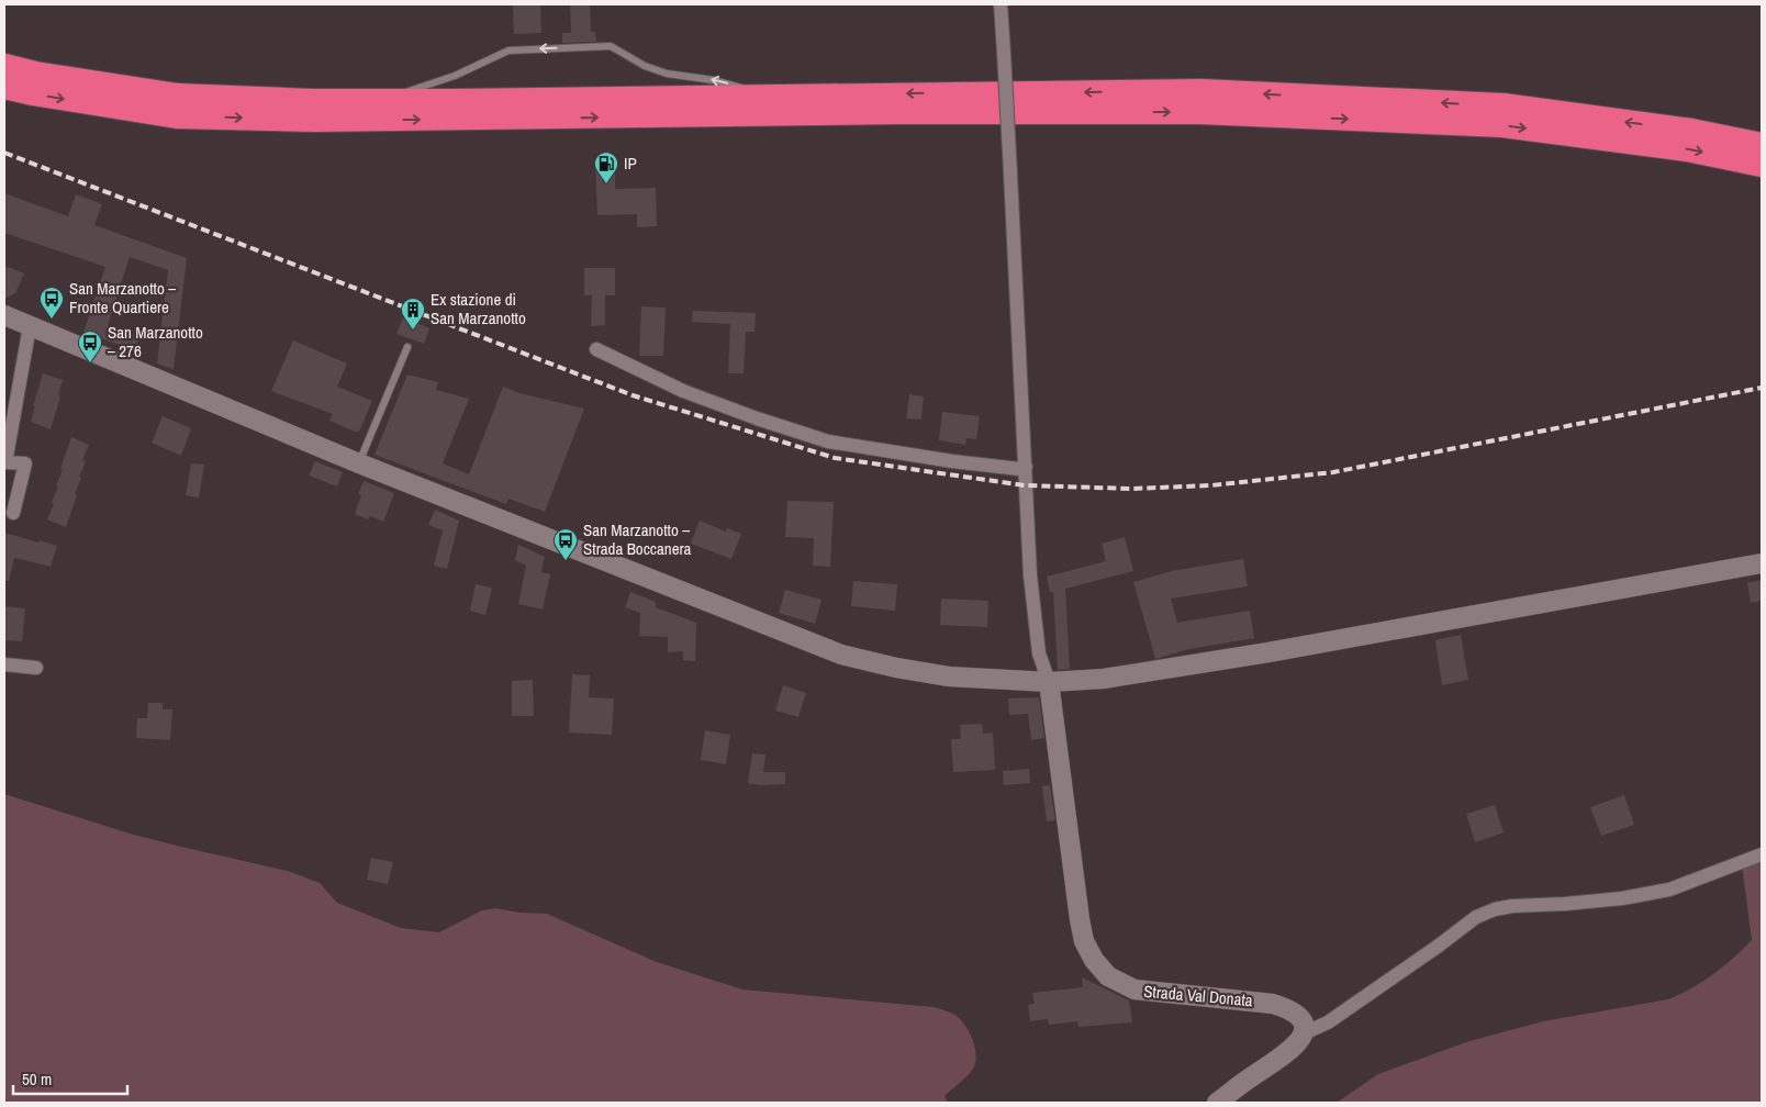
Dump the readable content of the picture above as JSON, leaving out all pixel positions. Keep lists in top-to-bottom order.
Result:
{
  "streets": {
    "main road": ["Strada Val Donata"]
  },
  "places": {
    "fuel station": ["IP"],
    "bus stop": ["San Marzanotto – Fronte Quartiere", "San Marzanotto – 276", "San Marzanotto – Strada Boccanera"],
    "building": ["Ex stazione di San Marzanotto"]
  },
  "scale_bar": "50 m"
}
